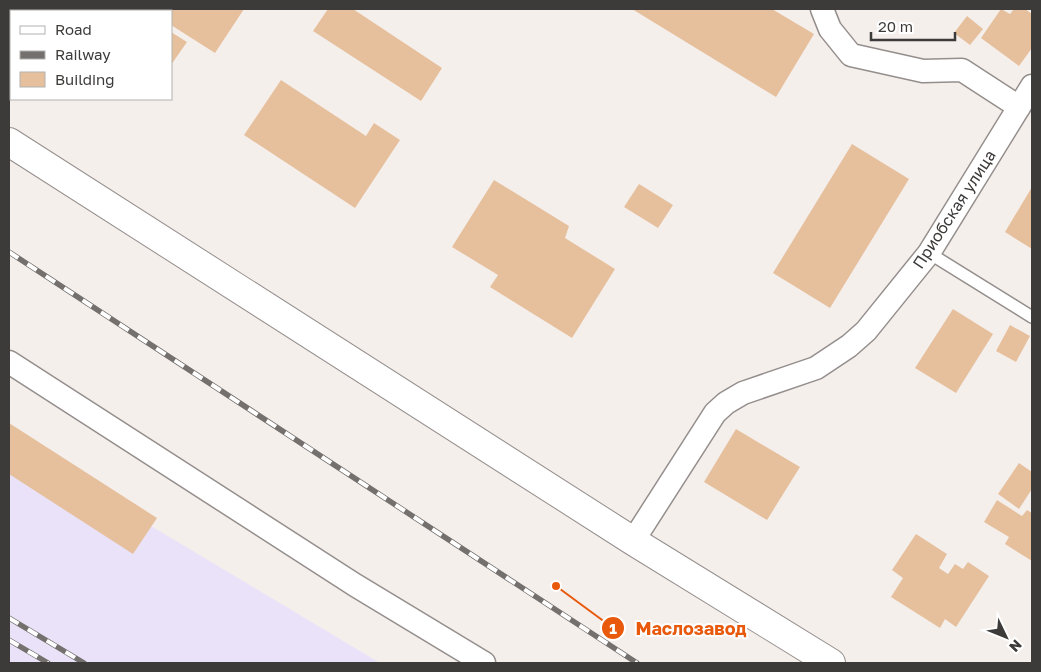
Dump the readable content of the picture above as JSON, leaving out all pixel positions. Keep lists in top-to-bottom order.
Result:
{
  "streets": {
    "street": ["Приобская улица"]
  },
  "places": ["Маслозавод"],
  "legend": ["Road", "Railway", "Building"],
  "scale_bar": "20 m",
  "north": "bottom right"
}
